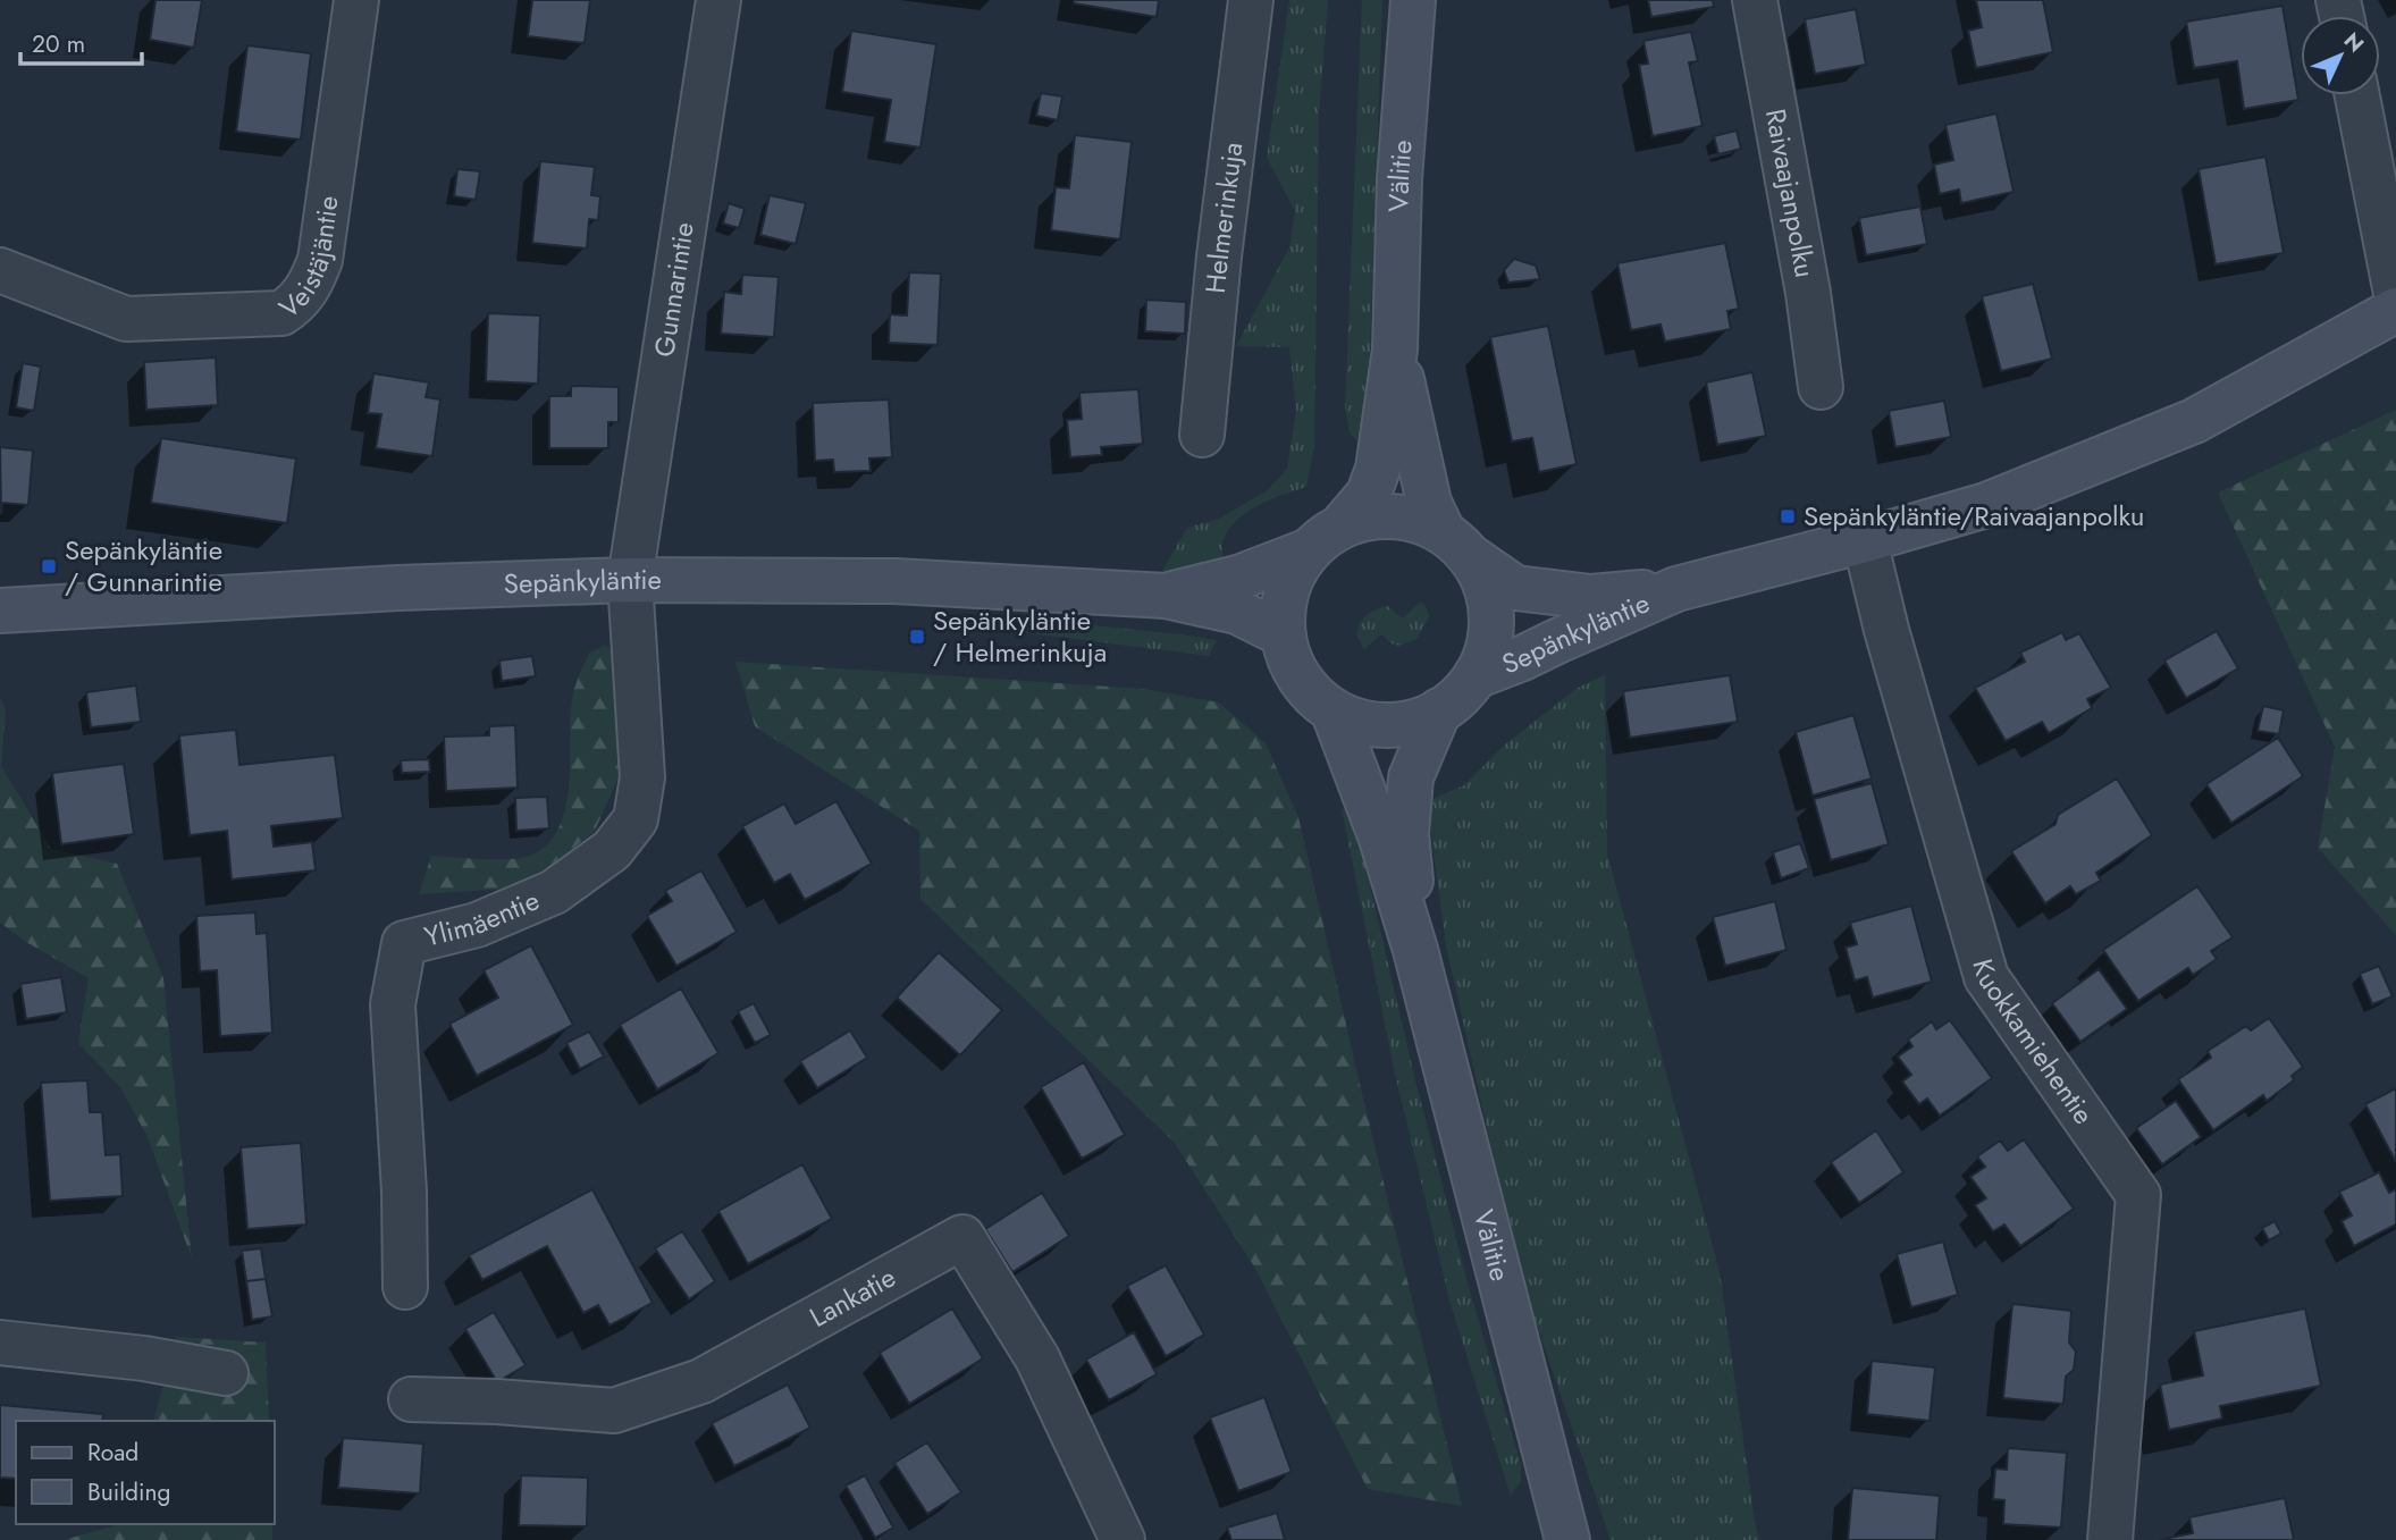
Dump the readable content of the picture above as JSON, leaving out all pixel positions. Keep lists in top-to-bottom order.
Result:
{
  "streets": {
    "main road": ["Välitie", "Sepänkyläntie"],
    "street": [
      "Raivaajanpolku",
      "Helmerinkuja",
      "Veistäjäntie",
      "Gunnarintie",
      "Ylimäentie",
      "Kuokkamiehentie",
      "Lankatie"
    ]
  },
  "crossings": [
    ["Välitie", "Sepänkyläntie"],
    ["Gunnarintie", "Sepänkyläntie"],
    ["Gunnarintie", "Ylimäentie"],
    ["Sepänkyläntie", "Ylimäentie"],
    ["Sepänkyläntie", "Kuokkamiehentie"]
  ],
  "places": {
    "transit": ["Sepänkyläntie/Raivaajanpolku", "Sepänkyläntie / Gunnarintie", "Sepänkyläntie / Helmerinkuja"]
  },
  "legend": ["Road", "Building"],
  "scale_bar": "20 m",
  "north": "top right"
}
